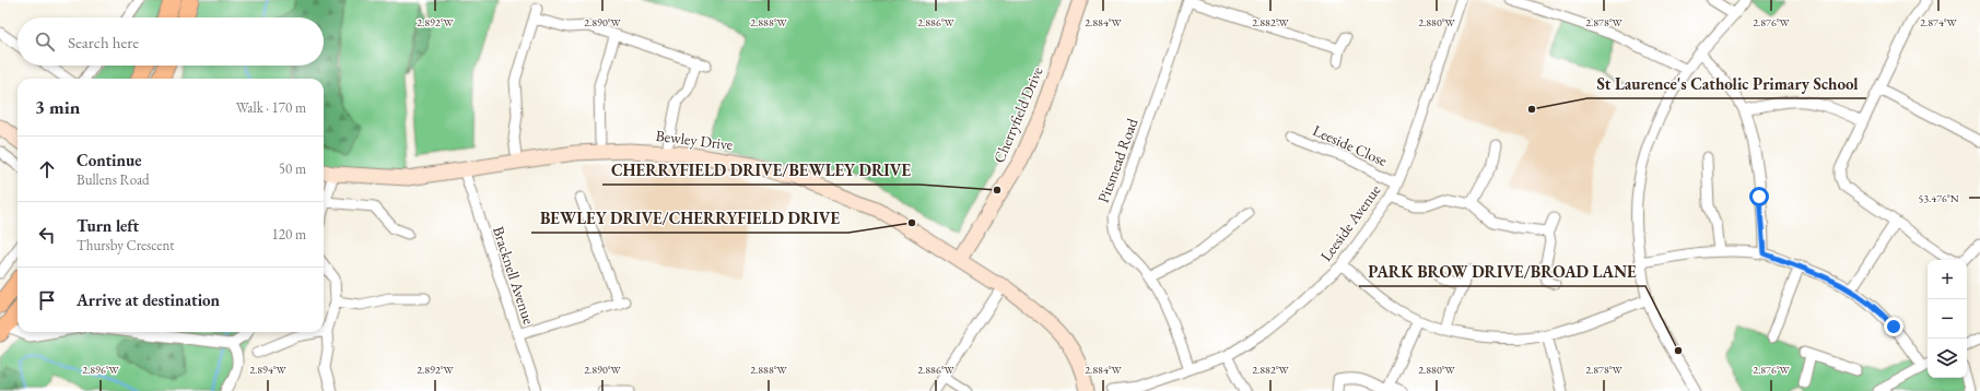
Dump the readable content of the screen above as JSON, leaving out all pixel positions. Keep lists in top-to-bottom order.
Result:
{
  "streets": {
    "street": [
      "Cherryfield Drive",
      "Bewley Drive",
      "Leeside Close",
      "Pitsmead Road",
      "Leeside Avenue",
      "Bracknell Avenue"
    ]
  },
  "crossings": [
    ["Cherryfield Drive", "Bewley Drive"],
    ["Bewley Drive", "Bracknell Avenue"],
    ["Leeside Close", "Leeside Avenue"],
    ["Pitsmead Road", "Leeside Avenue"]
  ],
  "places": [
    "St Laurence's Catholic Primary School",
    "CHERRYFIELD DRIVE/BEWLEY DRIVE",
    "BEWLEY DRIVE/CHERRYFIELD DRIVE",
    "PARK BROW DRIVE/BROAD LANE"
  ],
  "page": {
    "search": "Search here",
    "heading": ["3 min", "Walk · 170 m"],
    "list": [
      ["Continue", "Bullens Road", "50 m"],
      ["Turn left", "Thursby Crescent", "120 m"],
      "Arrive at destination"
    ],
    "map_buttons": ["+", "−"]
  },
  "coordinates": [
    "2.892°W",
    "2.890°W",
    "2.888°W",
    "2.886°W",
    "2.884°W",
    "2.882°W",
    "2.880°W",
    "2.878°W",
    "2.876°W",
    "2.874°W",
    "53.476°N",
    "2.896°W",
    "2.894°W"
  ]
}
